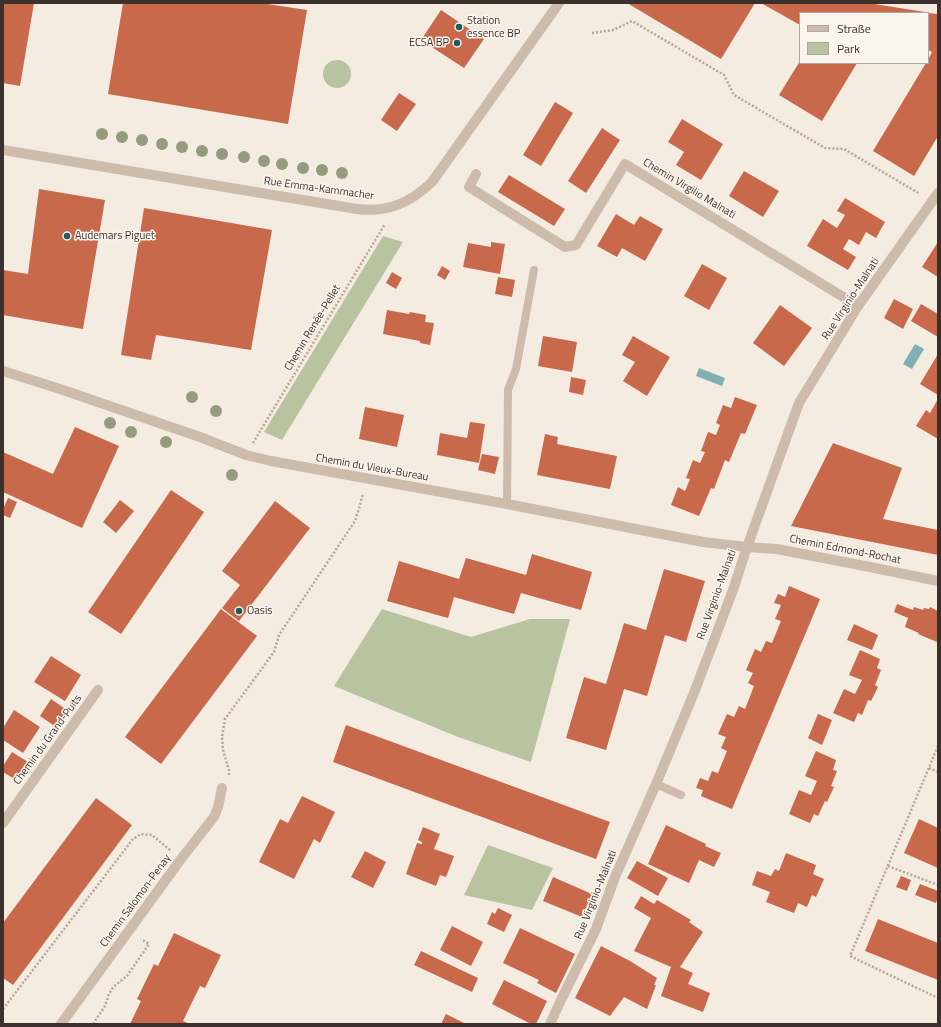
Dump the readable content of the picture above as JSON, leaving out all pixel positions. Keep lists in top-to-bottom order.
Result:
{
  "streets": {
    "street": [
      "Rue Emma-Kammacher",
      "Chemin Virgilio Malnati",
      "Rue Virginio-Malnati",
      "Chemin du Vieux-Bureau",
      "Chemin Edmond-Rochat",
      "Chemin du Grand-Puits",
      "Chemin Salomon-Penay"
    ],
    "path": ["Chemin Renée-Pellet"]
  },
  "crossings": [
    ["Chemin Virgilio Malnati", "Rue Virginio-Malnati"],
    ["Rue Virginio-Malnati", "Chemin du Vieux-Bureau"],
    ["Rue Virginio-Malnati", "Chemin Edmond-Rochat"],
    ["Chemin du Vieux-Bureau", "Chemin Edmond-Rochat"]
  ],
  "places": [
    "Station essence BP",
    "ECSA BP",
    "Audemars Piguet",
    "Oasis"
  ],
  "legend": ["Straße", "Park"]
}
